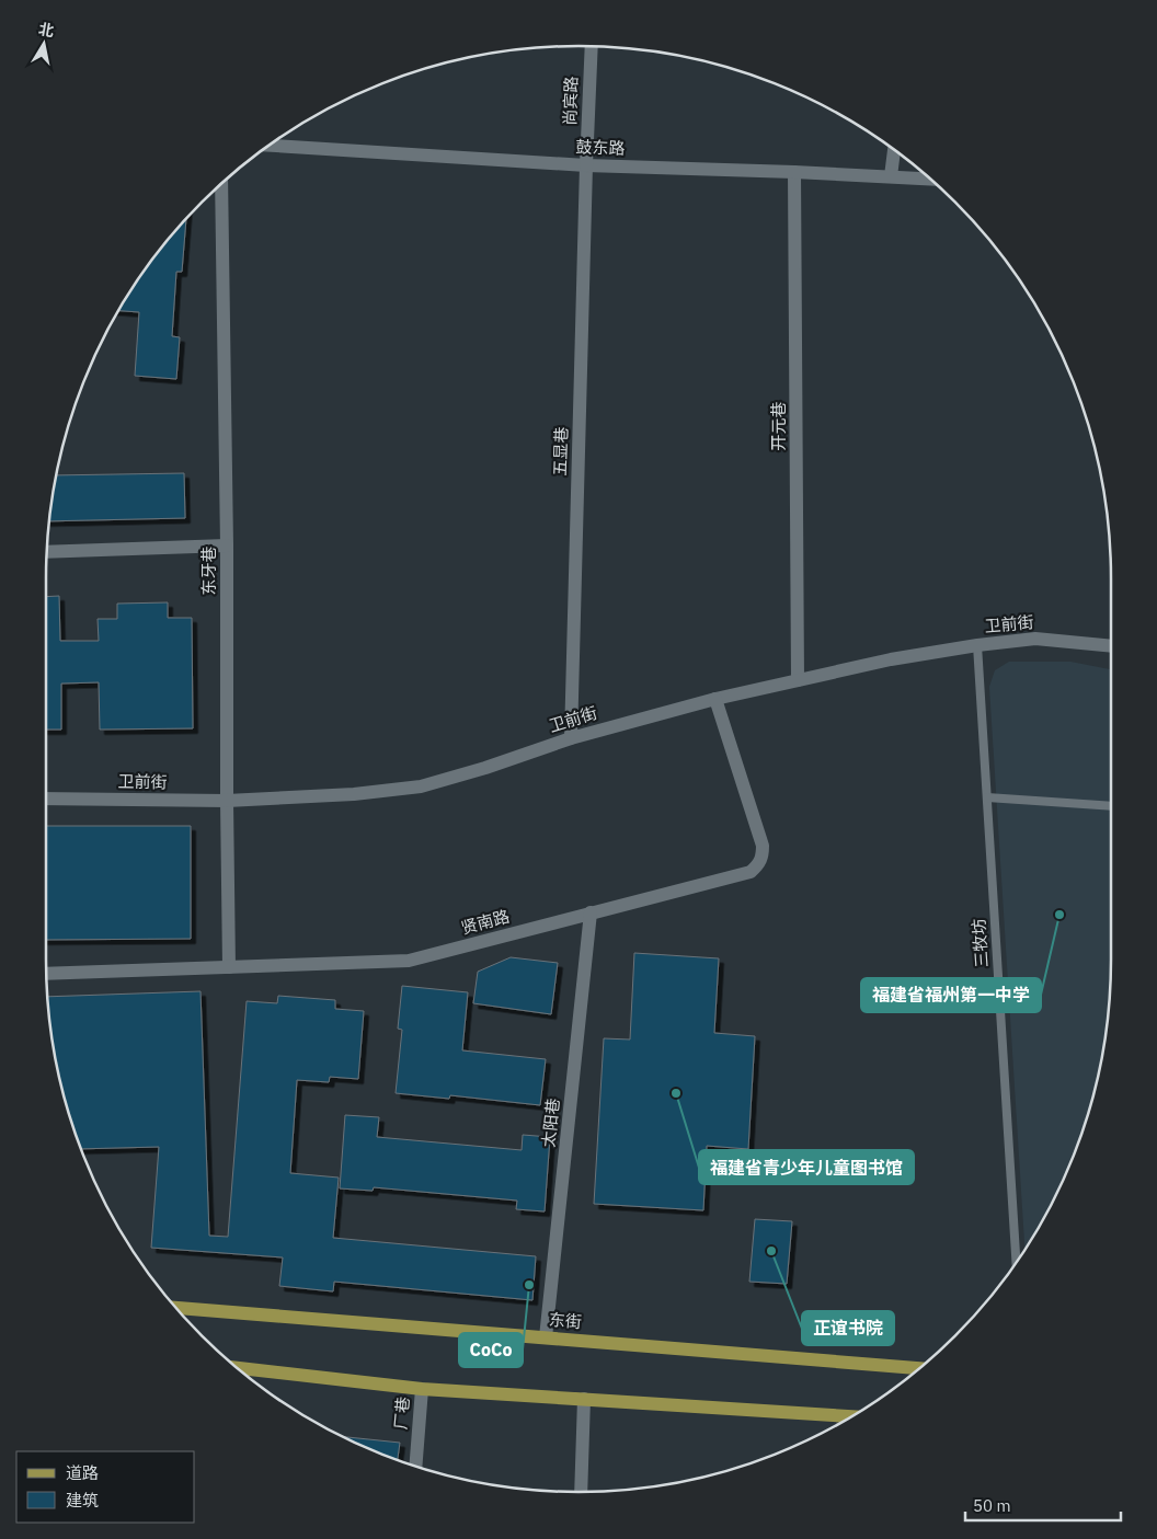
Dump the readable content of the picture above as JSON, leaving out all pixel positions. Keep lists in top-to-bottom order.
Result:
{
  "streets": {
    "main road": ["东街"],
    "street": [
      "尚宾路",
      "鼓东路",
      "开元巷",
      "五显巷",
      "东牙巷",
      "卫前街",
      "贤南路",
      "太阳巷",
      "厂巷"
    ],
    "lane": ["三牧坊"]
  },
  "crossings": [
    ["尚宾路", "鼓东路"],
    ["尚宾路", "五显巷"],
    ["鼓东路", "开元巷"],
    ["鼓东路", "五显巷"],
    ["开元巷", "卫前街"],
    ["五显巷", "卫前街"],
    ["东牙巷", "卫前街"],
    ["东牙巷", "贤南路"],
    ["卫前街", "贤南路"],
    ["卫前街", "三牧坊"],
    ["贤南路", "太阳巷"],
    ["太阳巷", "东街"]
  ],
  "places": [
    "福建省福州第一中学",
    "福建省青少年儿童图书馆",
    "正谊书院",
    "CoCo"
  ],
  "legend": ["道路", "建筑"],
  "scale_bar": "50 m",
  "north": "top"
}
